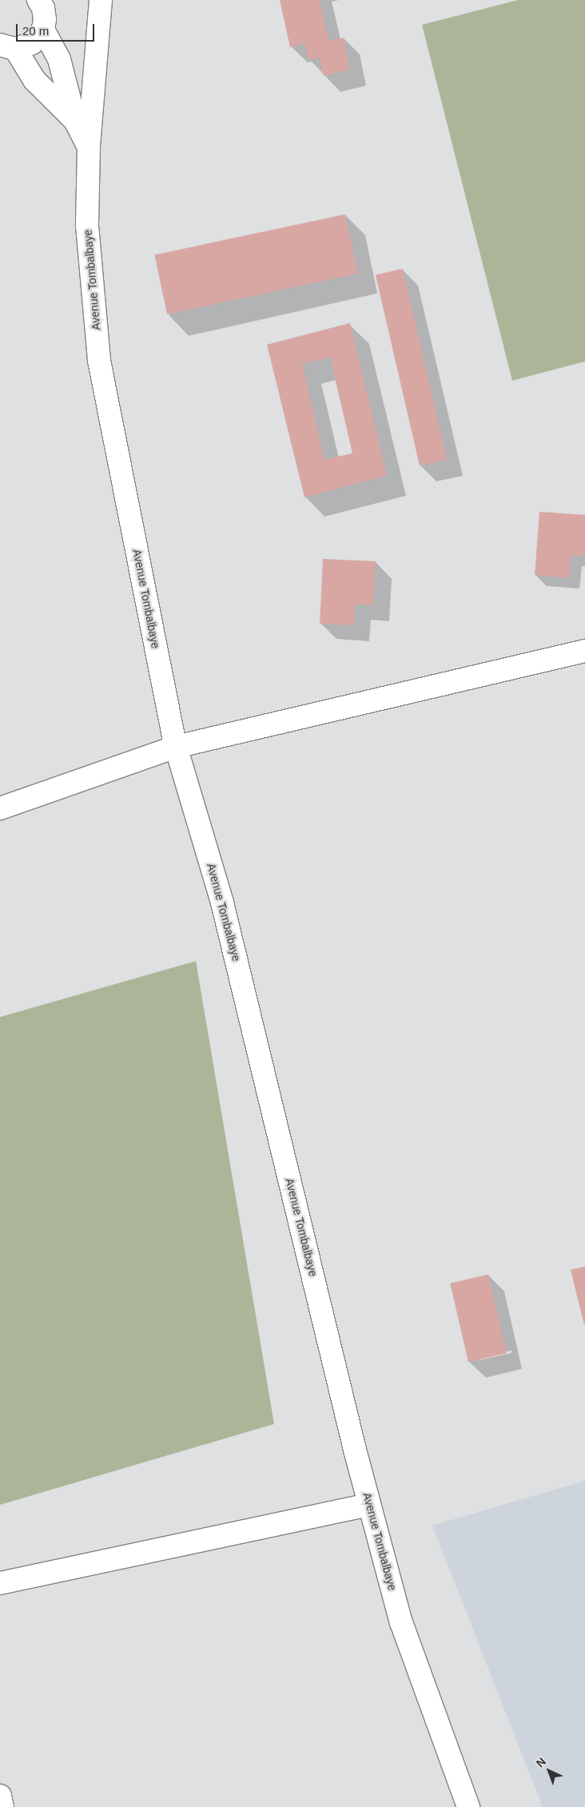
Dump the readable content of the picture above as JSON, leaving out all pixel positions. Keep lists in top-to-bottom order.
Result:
{
  "streets": {
    "main road": ["Avenue Tombalbaye"]
  },
  "scale_bar": "20 m",
  "north": "top left"
}
